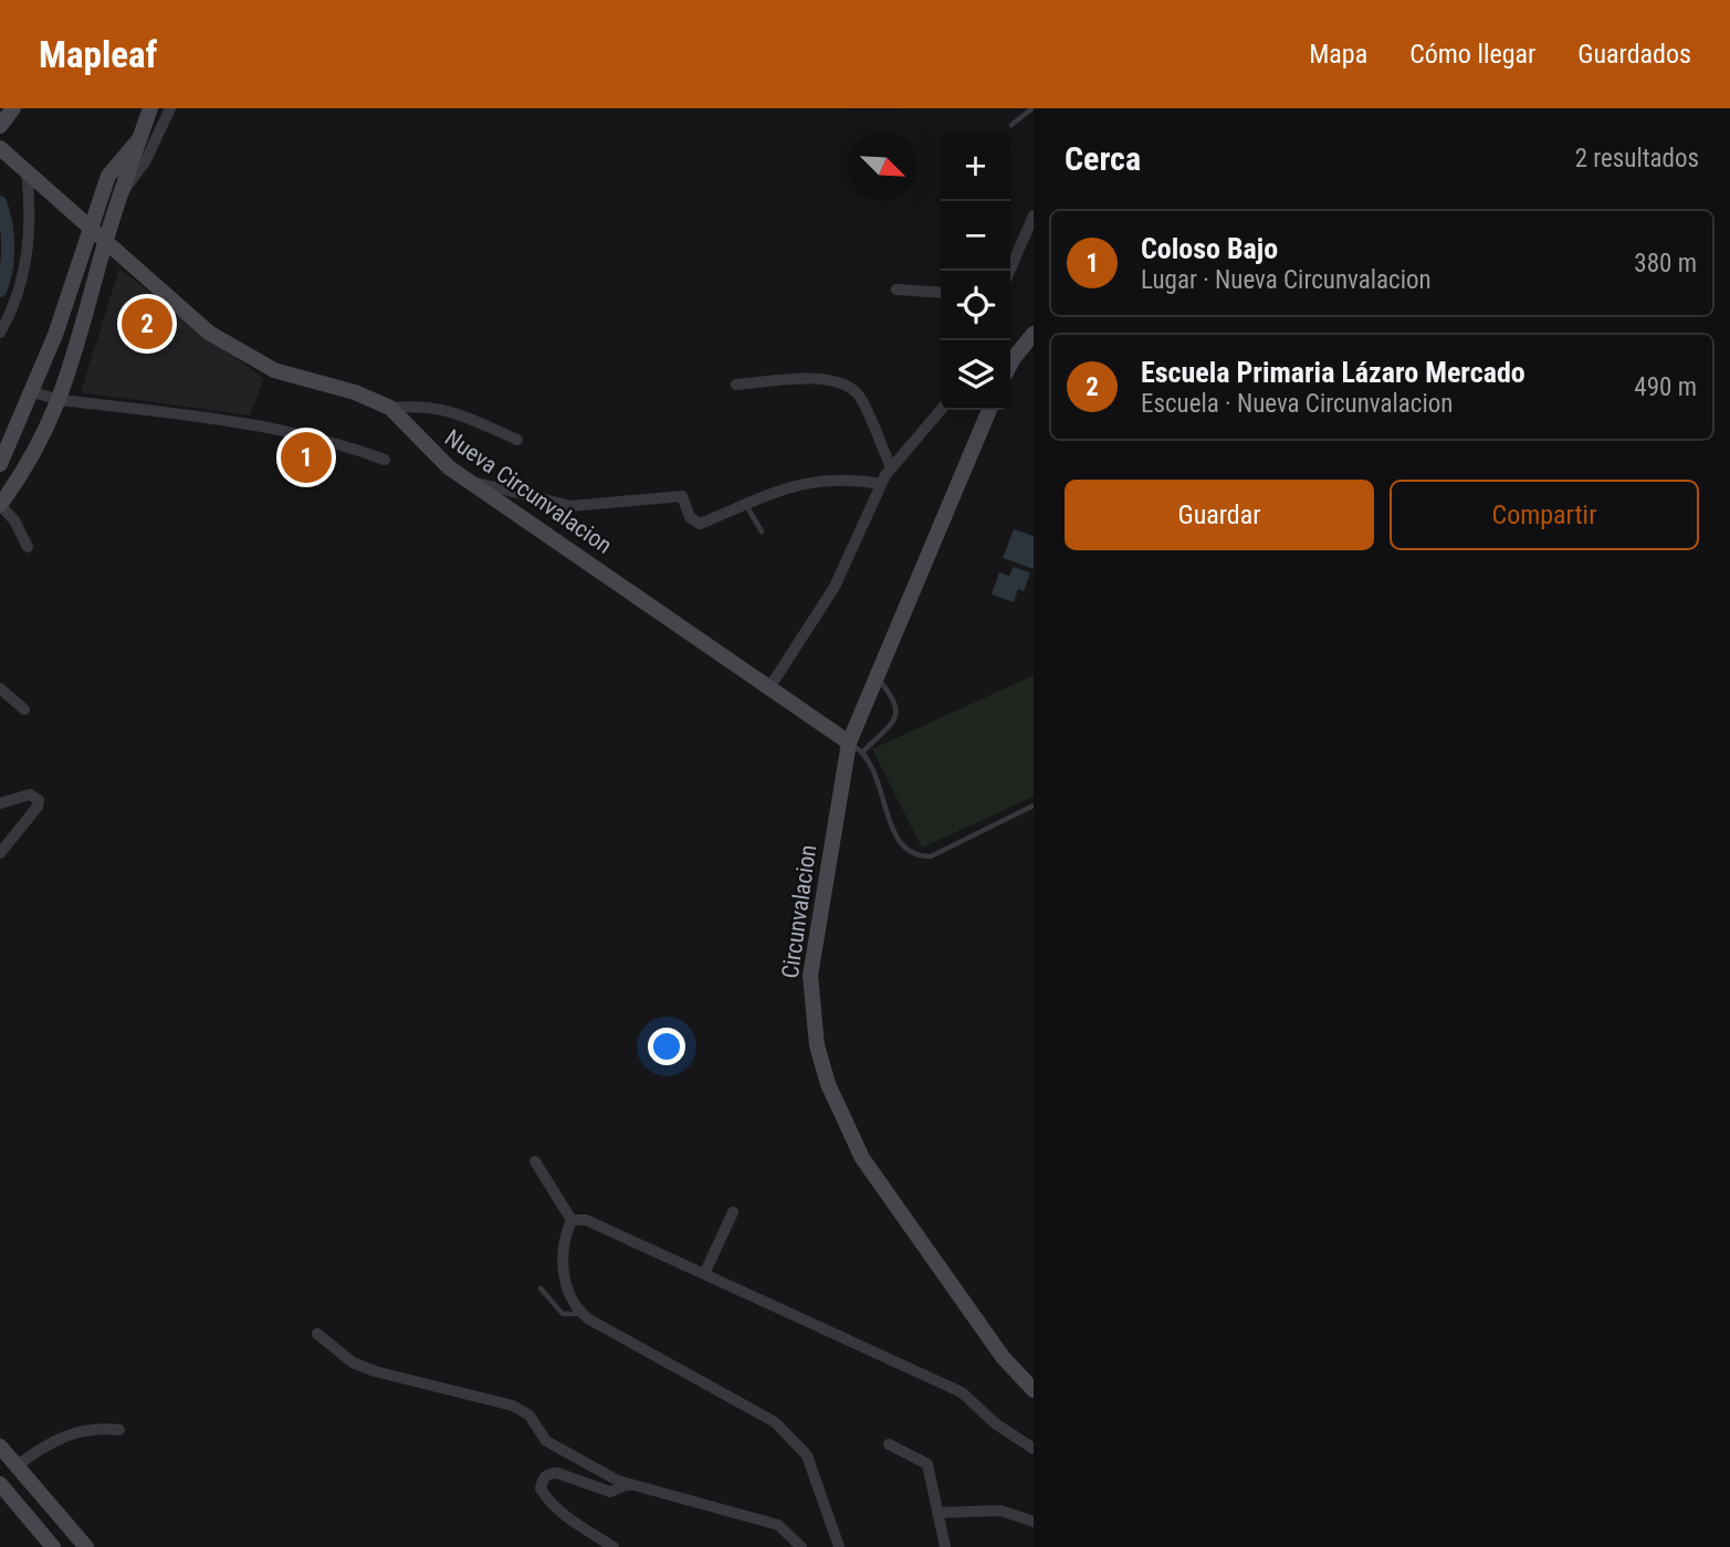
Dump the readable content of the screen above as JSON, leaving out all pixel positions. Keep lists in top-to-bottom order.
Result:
{
  "streets": {
    "street": ["Nueva Circunvalacion", "Circunvalacion"]
  },
  "crossings": [
    ["Nueva Circunvalacion", "Circunvalacion"]
  ],
  "north": "bottom right",
  "page": {
    "header": "Mapleaf",
    "nav": ["Mapa", "Cómo llegar", "Guardados"],
    "heading": ["Cerca", "2 resultados"],
    "map_buttons": ["+", "−"],
    "list": [
      {
        "mark": "1",
        "name": "Coloso Bajo",
        "note": "Lugar · Nueva Circunvalacion",
        "value": "380 m"
      },
      {
        "mark": "2",
        "name": "Escuela Primaria Lázaro Mercado",
        "note": "Escuela · Nueva Circunvalacion",
        "value": "490 m"
      }
    ],
    "pins": ["2", "1"],
    "buttons": ["Guardar", "Compartir"]
  }
}
